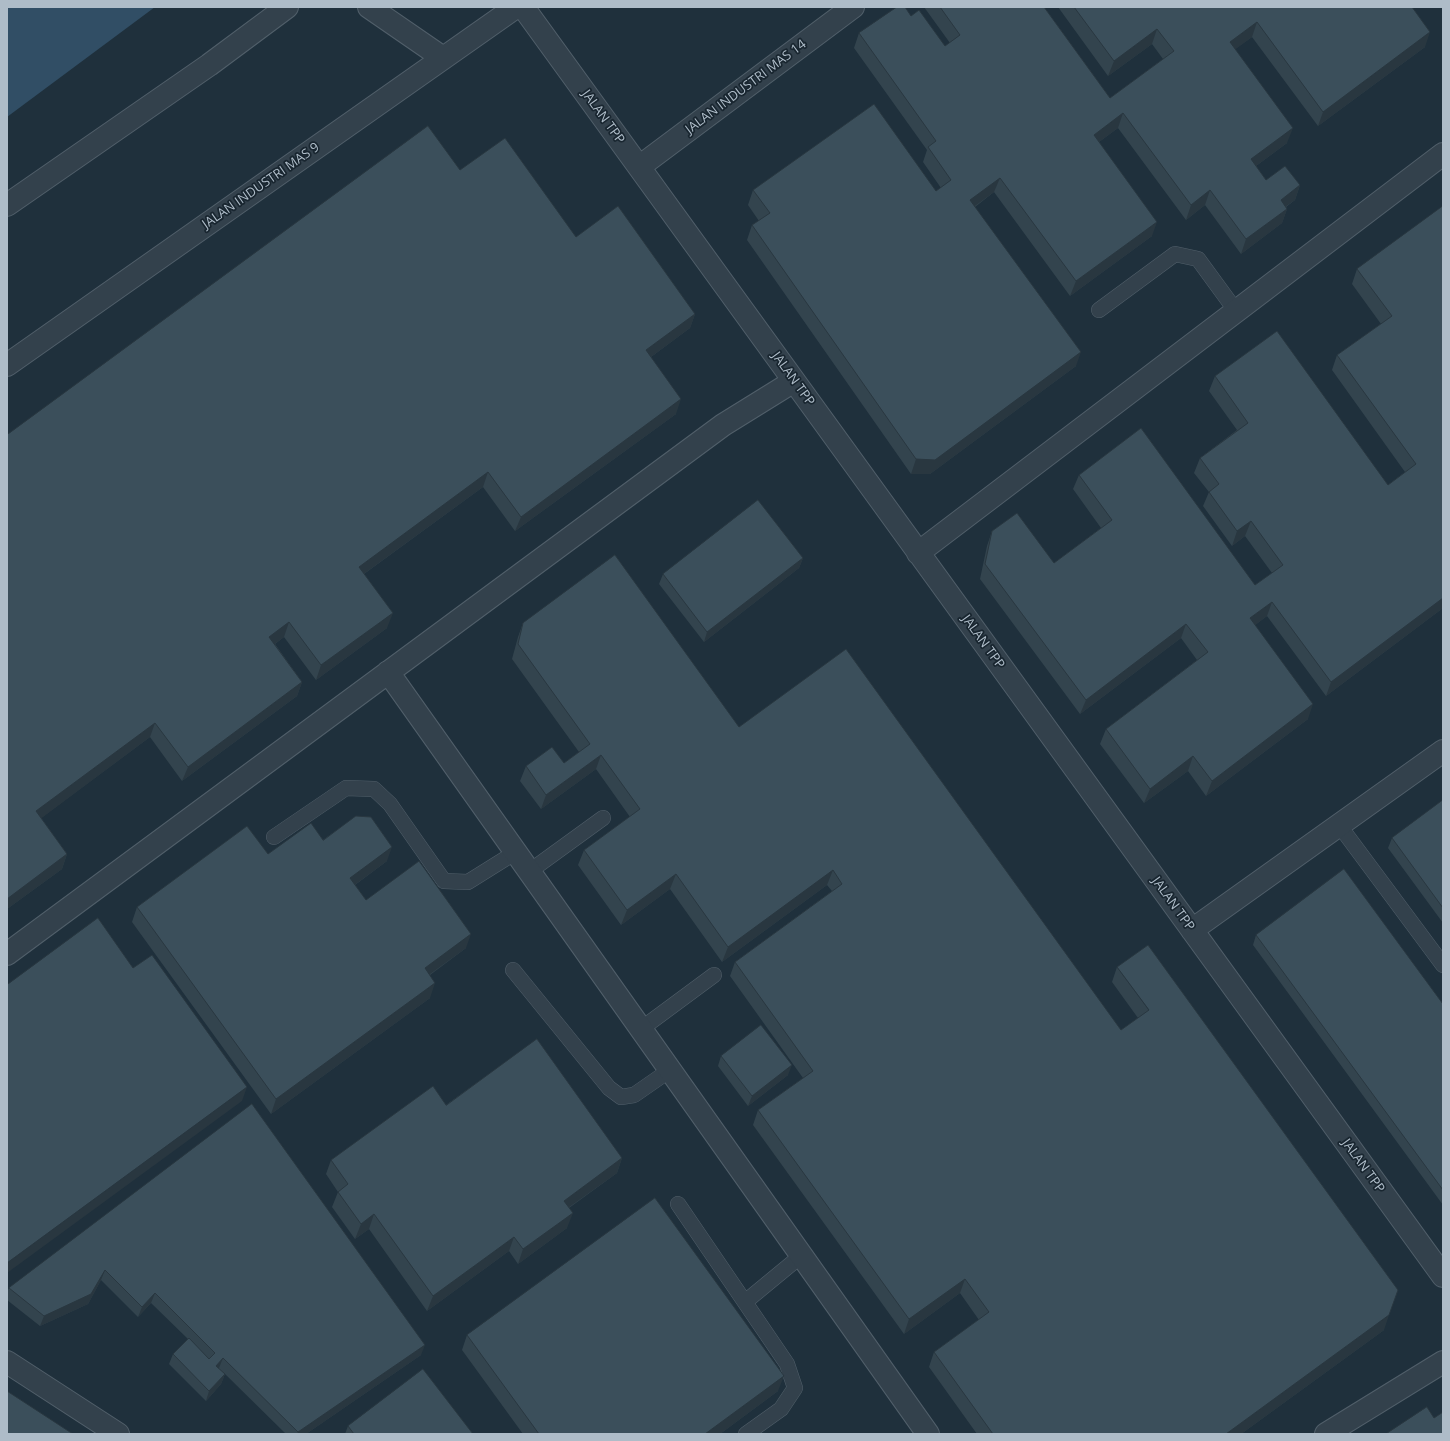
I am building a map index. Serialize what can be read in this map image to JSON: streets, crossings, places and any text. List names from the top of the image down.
{
  "streets": {
    "street": ["JALAN INDUSTRI MAS 14", "JALAN TPP", "JALAN INDUSTRI MAS 9"]
  },
  "crossings": [
    ["JALAN INDUSTRI MAS 14", "JALAN TPP"]
  ]
}
